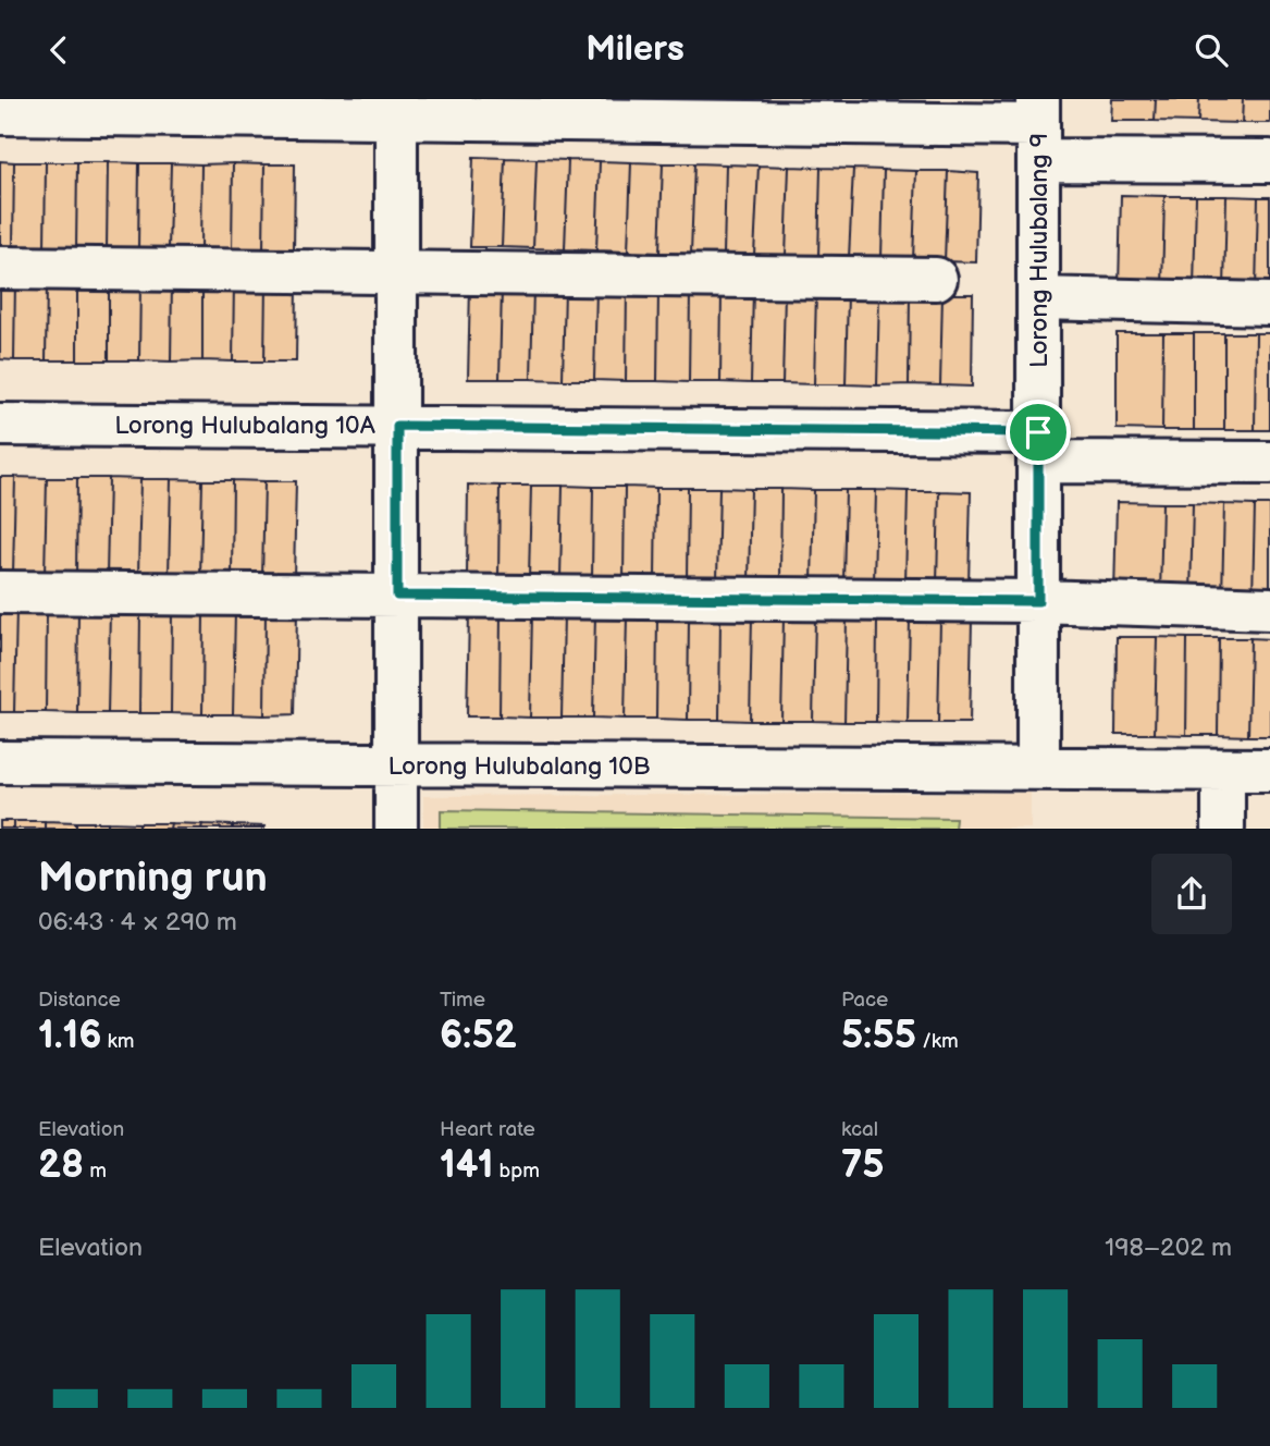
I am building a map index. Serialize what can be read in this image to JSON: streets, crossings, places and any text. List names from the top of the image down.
{
  "streets": {
    "street": ["Lorong Hulubalang 9", "Lorong Hulubalang 10A", "Lorong Hulubalang 10B"]
  },
  "crossings": [
    ["Lorong Hulubalang 9", "Lorong Hulubalang 10A"],
    ["Lorong Hulubalang 9", "Lorong Hulubalang 10B"]
  ],
  "page": {
    "header": "Milers",
    "heading": ["Morning run", "06:43 · 4 × 290 m"],
    "stats": [
      ["Distance", "1.16 km"],
      ["Time", "6:52"],
      ["Pace", "5:55 /km"],
      ["Elevation", "28 m"],
      ["Heart rate", "141 bpm"],
      ["kcal", "75"]
    ],
    "chart": ["Elevation", "198–202 m"]
  }
}
